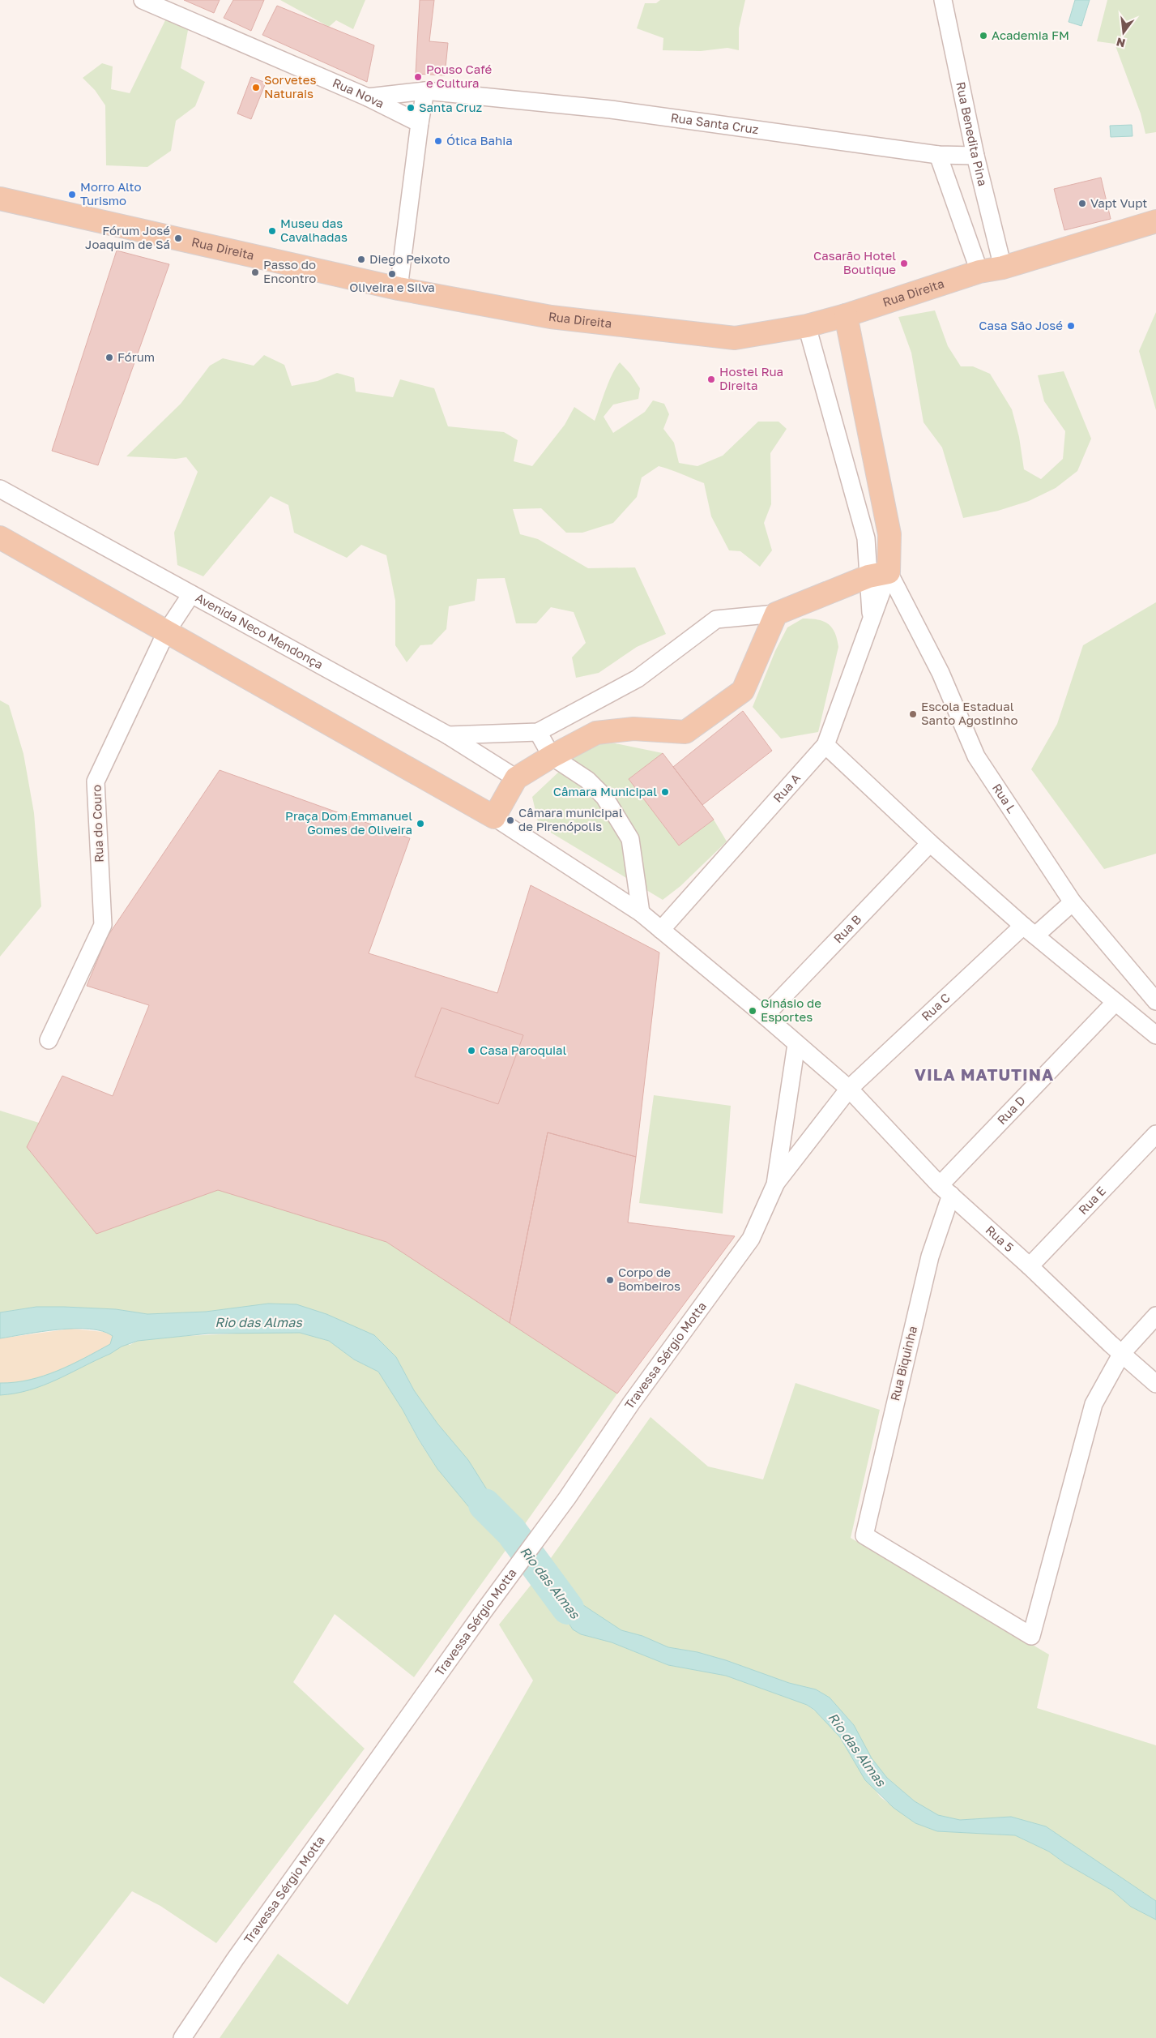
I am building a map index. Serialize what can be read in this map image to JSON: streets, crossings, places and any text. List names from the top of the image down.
{
  "streets": {
    "main road": ["Rua Direita"],
    "street": [
      "Rua Nova",
      "Rua Santa Cruz",
      "Rua Benedita Pina",
      "Avenida Neco Mendonça",
      "Rua A",
      "Rua L",
      "Rua do Couro",
      "Rua B",
      "Rua C",
      "Rua D",
      "Rua E",
      "Rua 5",
      "Travessa Sérgio Motta",
      "Rua Biquinha"
    ]
  },
  "crossings": [
    ["Rua Nova", "Rua Santa Cruz"],
    ["Rua Santa Cruz", "Rua Benedita Pina"],
    ["Rua Benedita Pina", "Rua Direita"],
    ["Avenida Neco Mendonça", "Rua do Couro"],
    ["Rua A", "Rua L"],
    ["Rua A", "Rua 5"],
    ["Rua L", "Rua C"],
    ["Rua B", "Rua 5"],
    ["Rua C", "Rua 5"],
    ["Rua C", "Travessa Sérgio Motta"],
    ["Rua D", "Rua 5"],
    ["Rua D", "Rua Biquinha"],
    ["Rua E", "Rua 5"],
    ["Rua 5", "Rua Biquinha"]
  ],
  "districts": ["VILA MATUTINA"],
  "water": ["Rio das Almas"],
  "places": [
    "Academia FM",
    "Pouso Café e Cultura",
    "Sorvetes Naturais",
    "Santa Cruz",
    "Ótica Bahia",
    "Morro Alto Turismo",
    "Vapt Vupt",
    "Museu das Cavalhadas",
    "Fórum José Joaquim de Sá",
    "Diego Peixoto",
    "Casarão Hotel Boutique",
    "Passo do Encontro",
    "Oliveira e Silva",
    "Casa São José",
    "Fórum",
    "Hostel Rua Direita",
    "Escola Estadual Santo Agostinho",
    "Câmara Municipal",
    "Câmara municipal de Pirenópolis",
    "Praça Dom Emmanuel Gomes de Oliveira",
    "Ginásio de Esportes",
    "Casa Paroquial",
    "Corpo de Bombeiros"
  ],
  "north": "bottom"
}
